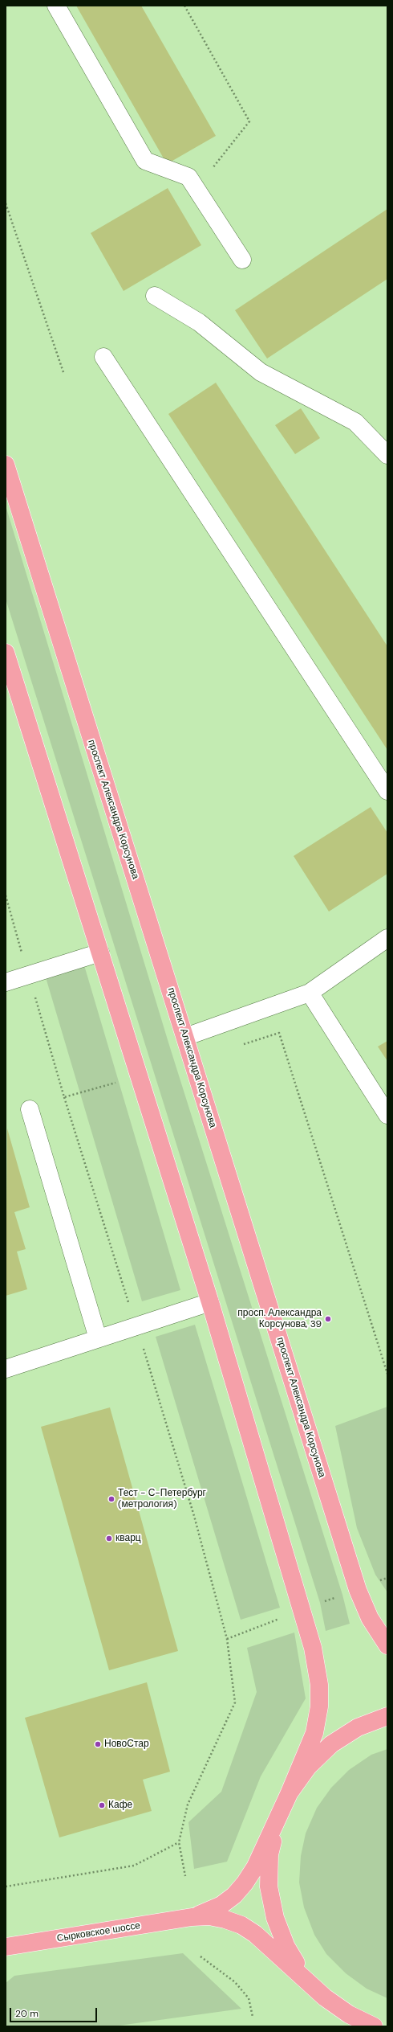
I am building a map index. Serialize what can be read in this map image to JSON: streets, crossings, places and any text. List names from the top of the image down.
{
  "streets": {
    "main road": ["проспект Александра Корсунова", "Сырковское шоссе"]
  },
  "places": [
    "просп. Александра Корсунова, 39",
    "Тест - С-Петербург (метрология)",
    "кварц",
    "НовоСтар",
    "Кафе"
  ],
  "scale_bar": "20 m"
}
